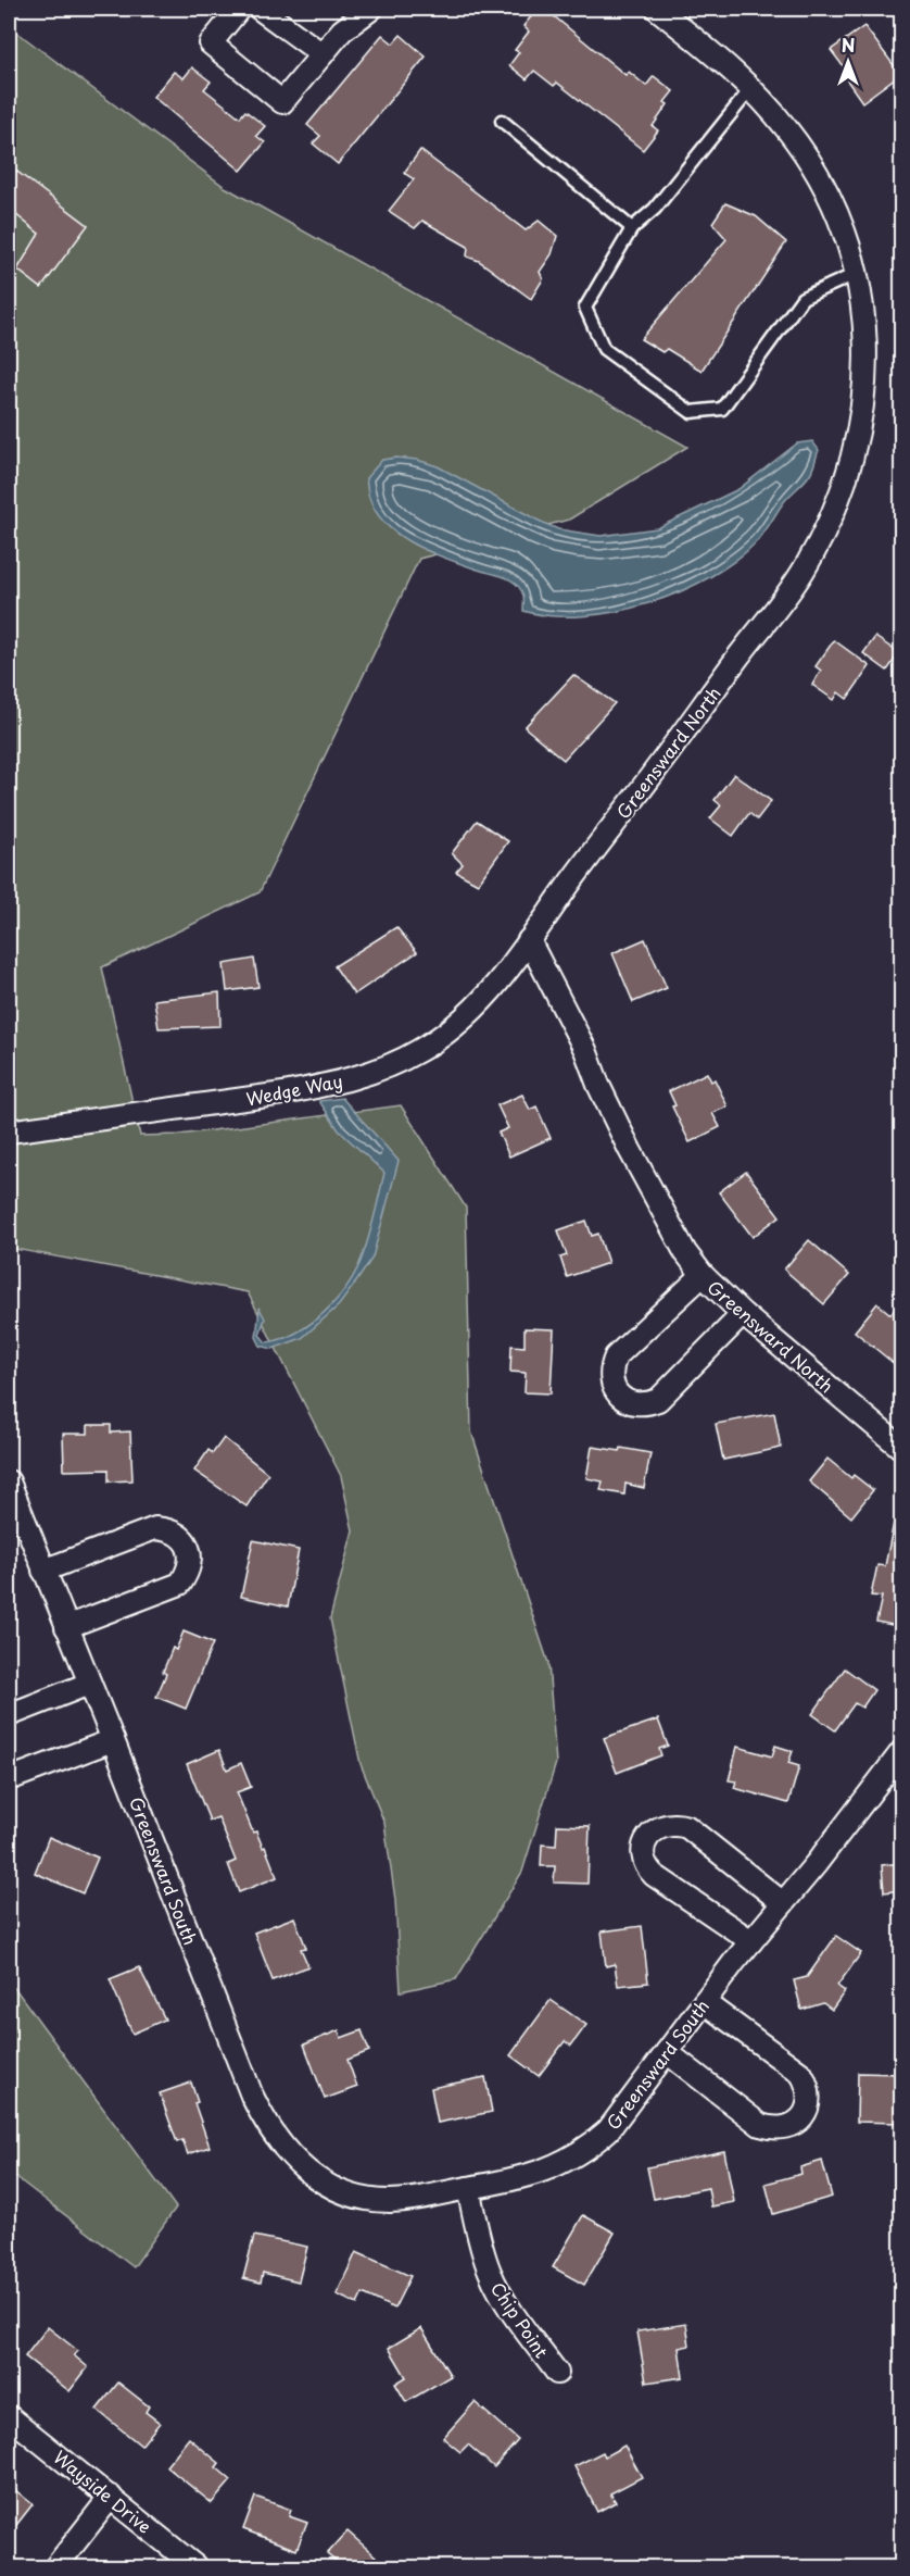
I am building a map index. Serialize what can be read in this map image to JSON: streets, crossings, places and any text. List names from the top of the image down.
{
  "streets": {
    "street": [
      "Greensward North",
      "Wedge Way",
      "Greensward South",
      "Chip Point",
      "Wayside Drive"
    ]
  },
  "crossings": [
    ["Greensward North", "Wedge Way"],
    ["Greensward South", "Chip Point"]
  ],
  "north": "top"
}
